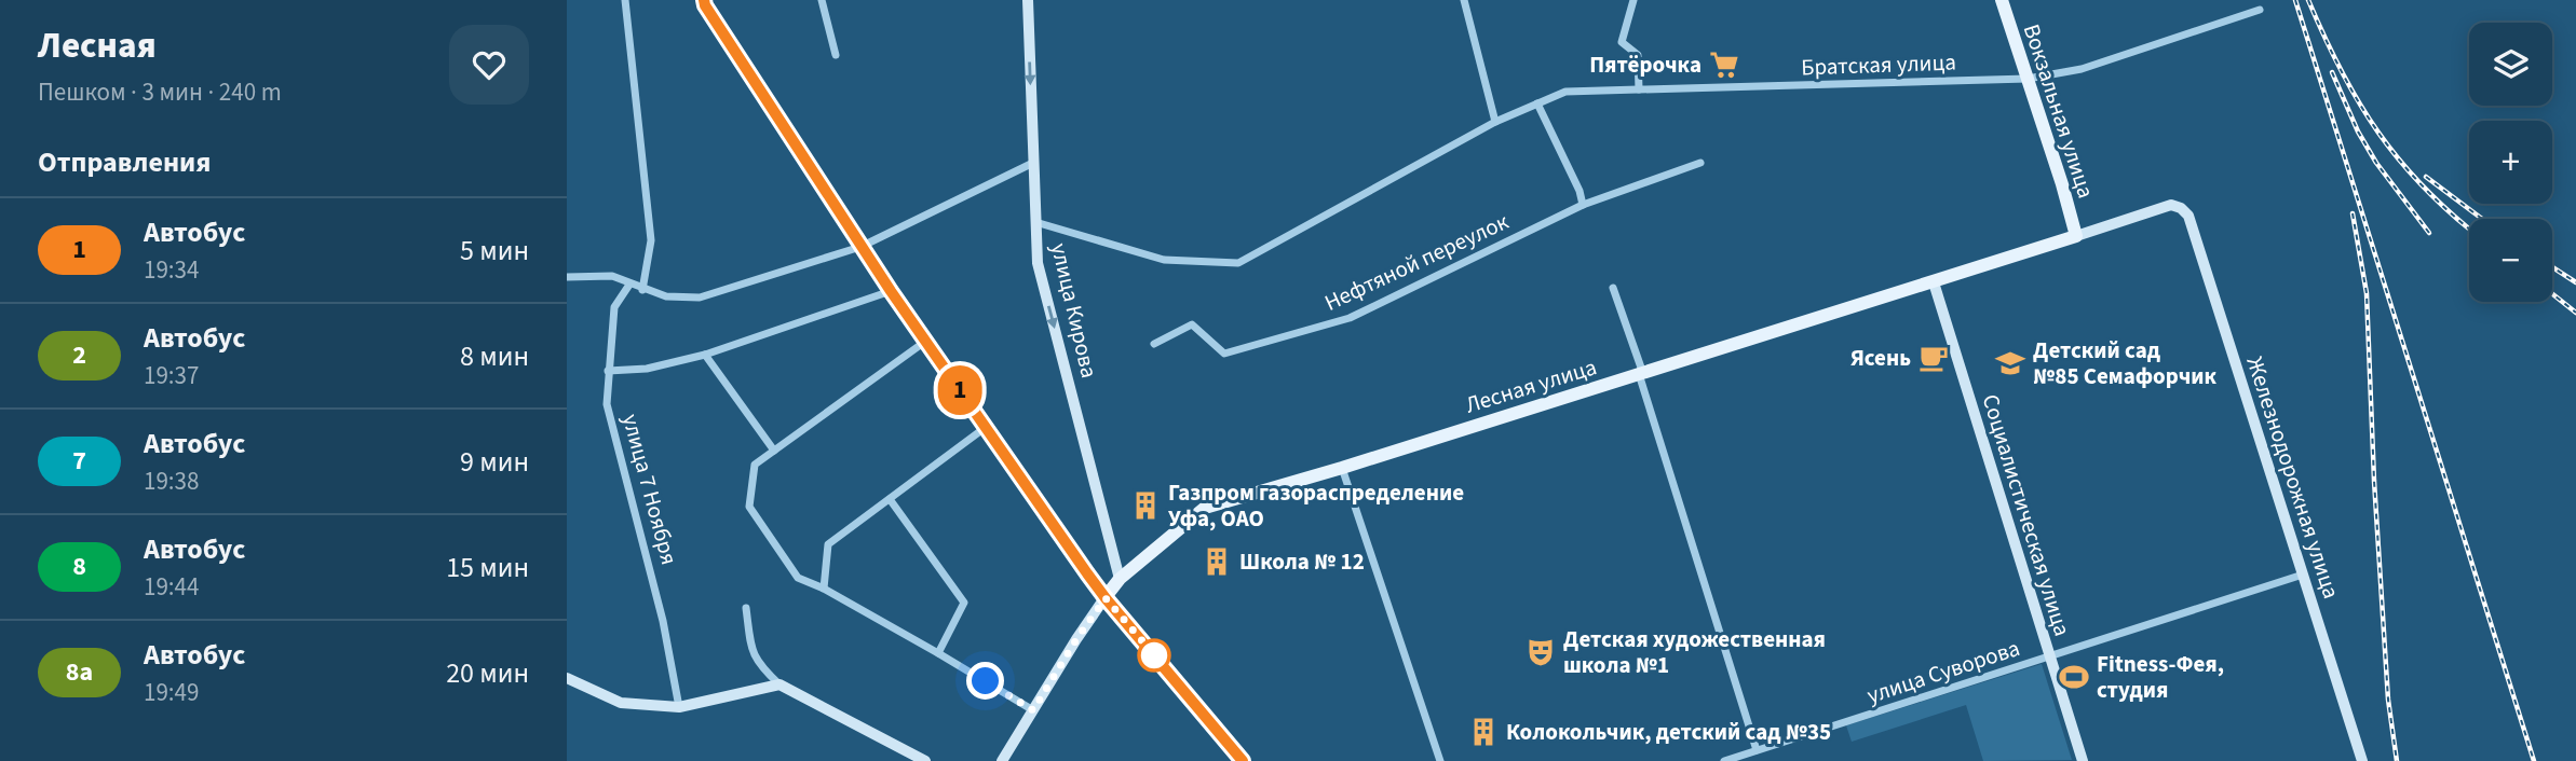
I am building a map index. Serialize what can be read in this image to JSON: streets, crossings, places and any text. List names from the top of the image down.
{
  "streets": {
    "main road": ["Вокзальная улица", "Лесная улица"],
    "street": [
      "Братская улица",
      "Нефтяной переулок",
      "улица Кирова",
      "Железнодорожная улица",
      "улица 7 Ноября",
      "Социалистическая улица",
      "улица Суворова"
    ]
  },
  "crossings": [
    ["Братская улица", "Вокзальная улица"],
    ["Братская улица", "улица Кирова"],
    ["Вокзальная улица", "Лесная улица"],
    ["улица Кирова", "Лесная улица"],
    ["Лесная улица", "Железнодорожная улица"],
    ["Лесная улица", "Социалистическая улица"],
    ["Железнодорожная улица", "улица Суворова"],
    ["Социалистическая улица", "улица Суворова"]
  ],
  "one_way": ["улица Кирова"],
  "places": {
    "supermarket": ["Пятёрочка"],
    "cafe": ["Ясень"],
    "school or university": ["Детский сад №85 Семафорчик"],
    "building": ["Газпром газораспределение Уфа, ОАО", "Школа № 12", "Колокольчик, детский сад №35"],
    "theatre": ["Детская художественная школа №1"],
    "sports": ["Fitness-Фея, студия"]
  },
  "lines": ["bus line 1"],
  "page": {
    "heading": [
      ["Лесная", "Пешком · 3 мин · 240 m"],
      "Отправления"
    ],
    "on_map": "1",
    "map_buttons": ["+", "−"],
    "list": [
      {
        "mark": "1",
        "name": "Автобус",
        "note": "19:34",
        "value": "5 мин"
      },
      {
        "mark": "2",
        "name": "Автобус",
        "note": "19:37",
        "value": "8 мин"
      },
      {
        "mark": "7",
        "name": "Автобус",
        "note": "19:38",
        "value": "9 мин"
      },
      {
        "mark": "8",
        "name": "Автобус",
        "note": "19:44",
        "value": "15 мин"
      },
      {
        "mark": "8а",
        "name": "Автобус",
        "note": "19:49",
        "value": "20 мин"
      }
    ]
  }
}
